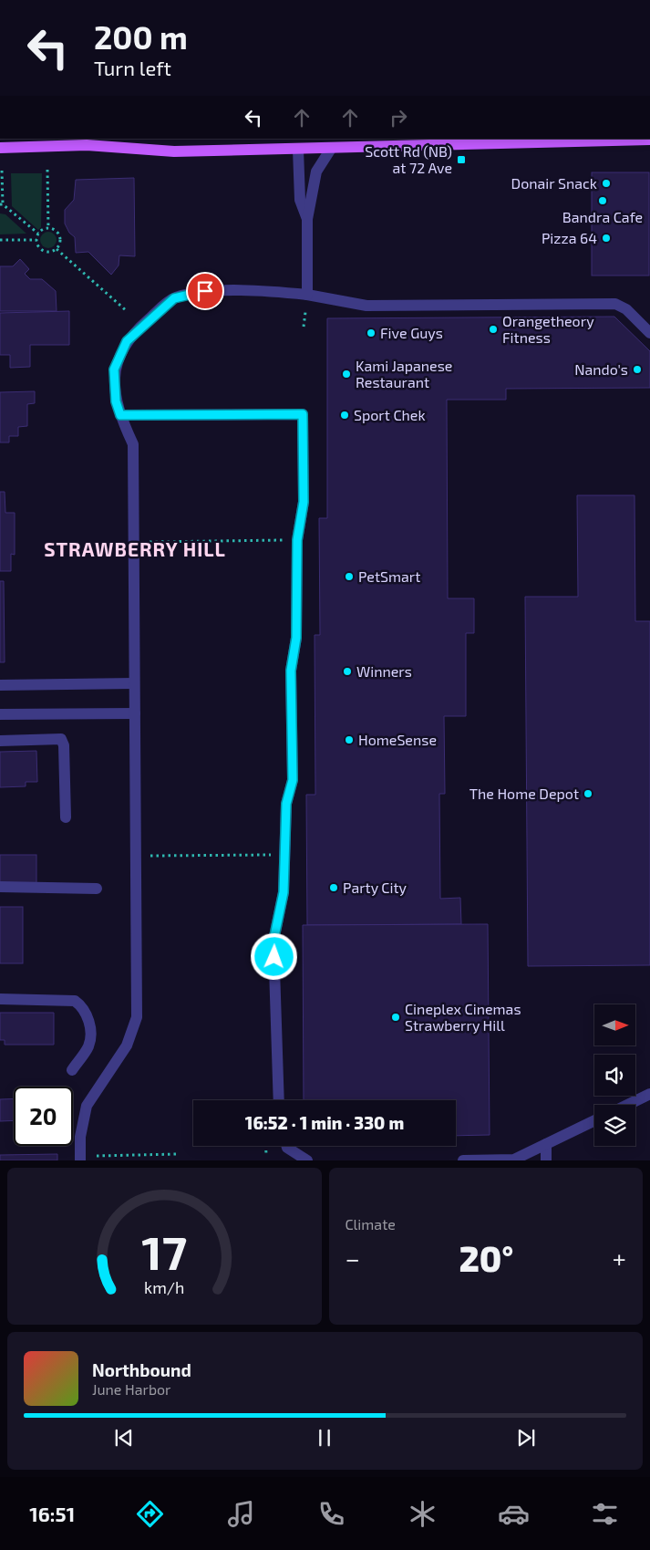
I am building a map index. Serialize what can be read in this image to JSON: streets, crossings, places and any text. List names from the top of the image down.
{
  "districts": ["STRAWBERRY HILL"],
  "places": {
    "transit": ["Scott Rd (NB) at 72 Ave"],
    "other": [
      "Donair Snack",
      "Bandra Cafe",
      "Pizza 64",
      "Orangetheory Fitness",
      "Five Guys",
      "Nando's",
      "Kami Japanese Restaurant",
      "Sport Chek",
      "PetSmart",
      "Winners",
      "HomeSense",
      "The Home Depot",
      "Party City",
      "Cineplex Cinemas Strawberry Hill"
    ]
  },
  "north": "right",
  "page": {
    "turn": ["200 m", "Turn left"],
    "limit": "20",
    "trip": "16:52 · 1 min · 330 m",
    "tile": "Climate",
    "heat": ["−", "20°", "+"],
    "song": ["Northbound", "June Harbor"],
    "tabs": "16:51",
    "gauge": ["17", "km/h"]
  }
}
